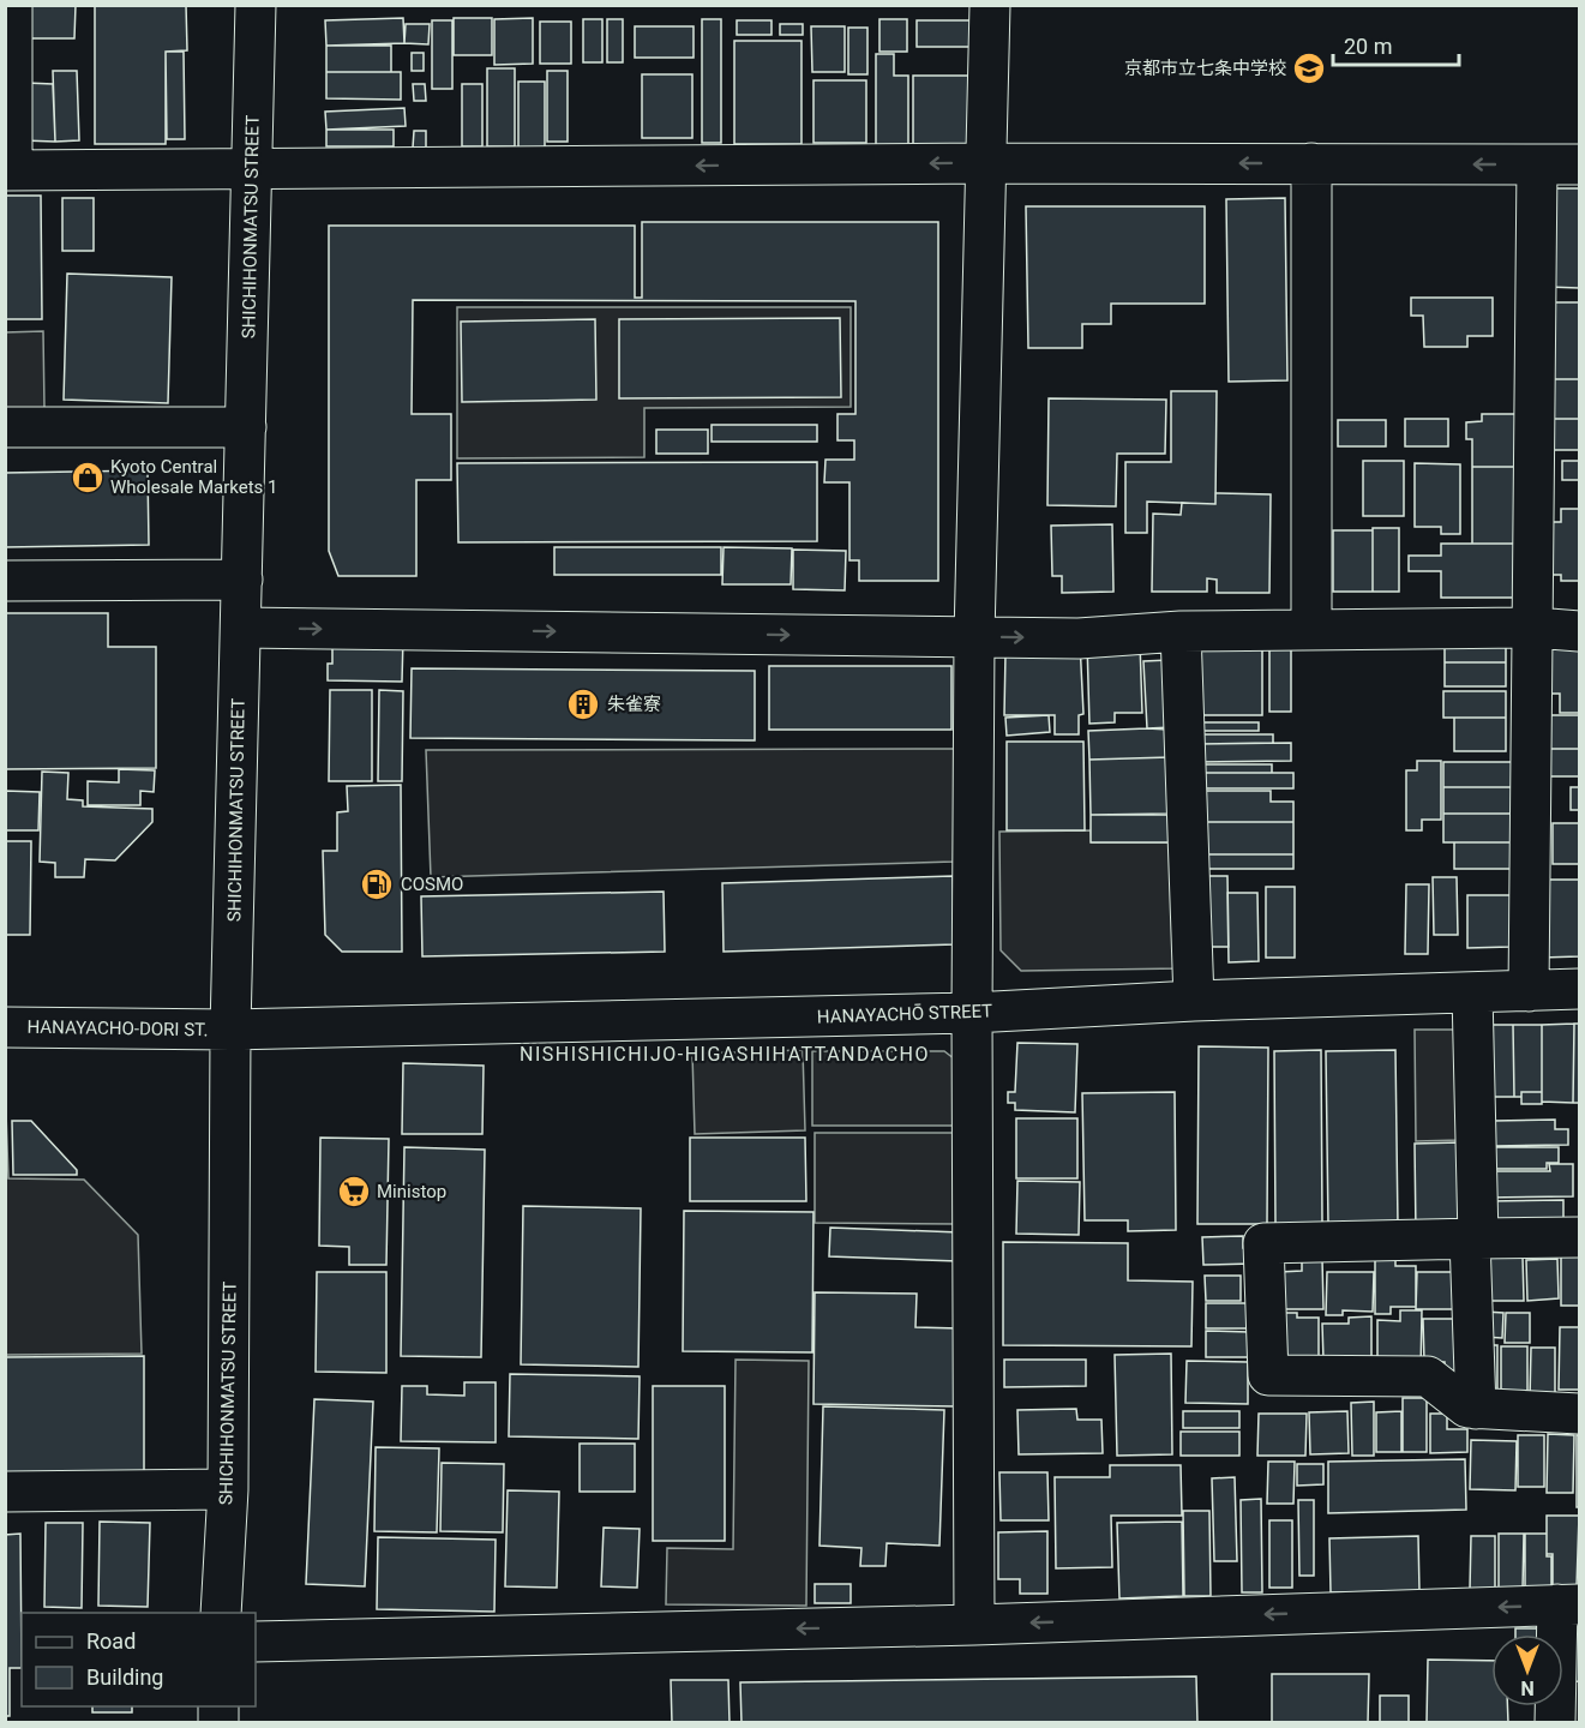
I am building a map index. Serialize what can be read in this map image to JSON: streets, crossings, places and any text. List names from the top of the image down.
{
  "streets": {
    "street": ["SHICHIHONMATSU STREET", "HANAYACHŌ STREET", "HANAYACHO-DORI ST."]
  },
  "crossings": [
    ["SHICHIHONMATSU STREET", "HANAYACHŌ STREET"],
    ["SHICHIHONMATSU STREET", "HANAYACHO-DORI ST."],
    ["HANAYACHŌ STREET", "HANAYACHO-DORI ST."]
  ],
  "districts": ["NISHISHICHIJO-HIGASHIHATTANDACHO"],
  "places": {
    "school or university": ["京都市立七条中学校"],
    "shop": ["Kyoto Central Wholesale Markets 1"],
    "building": ["朱雀寮"],
    "fuel station": ["COSMO"],
    "supermarket": ["Ministop"]
  },
  "legend": ["Road", "Building"],
  "scale_bar": "20 m",
  "north": "bottom"
}
